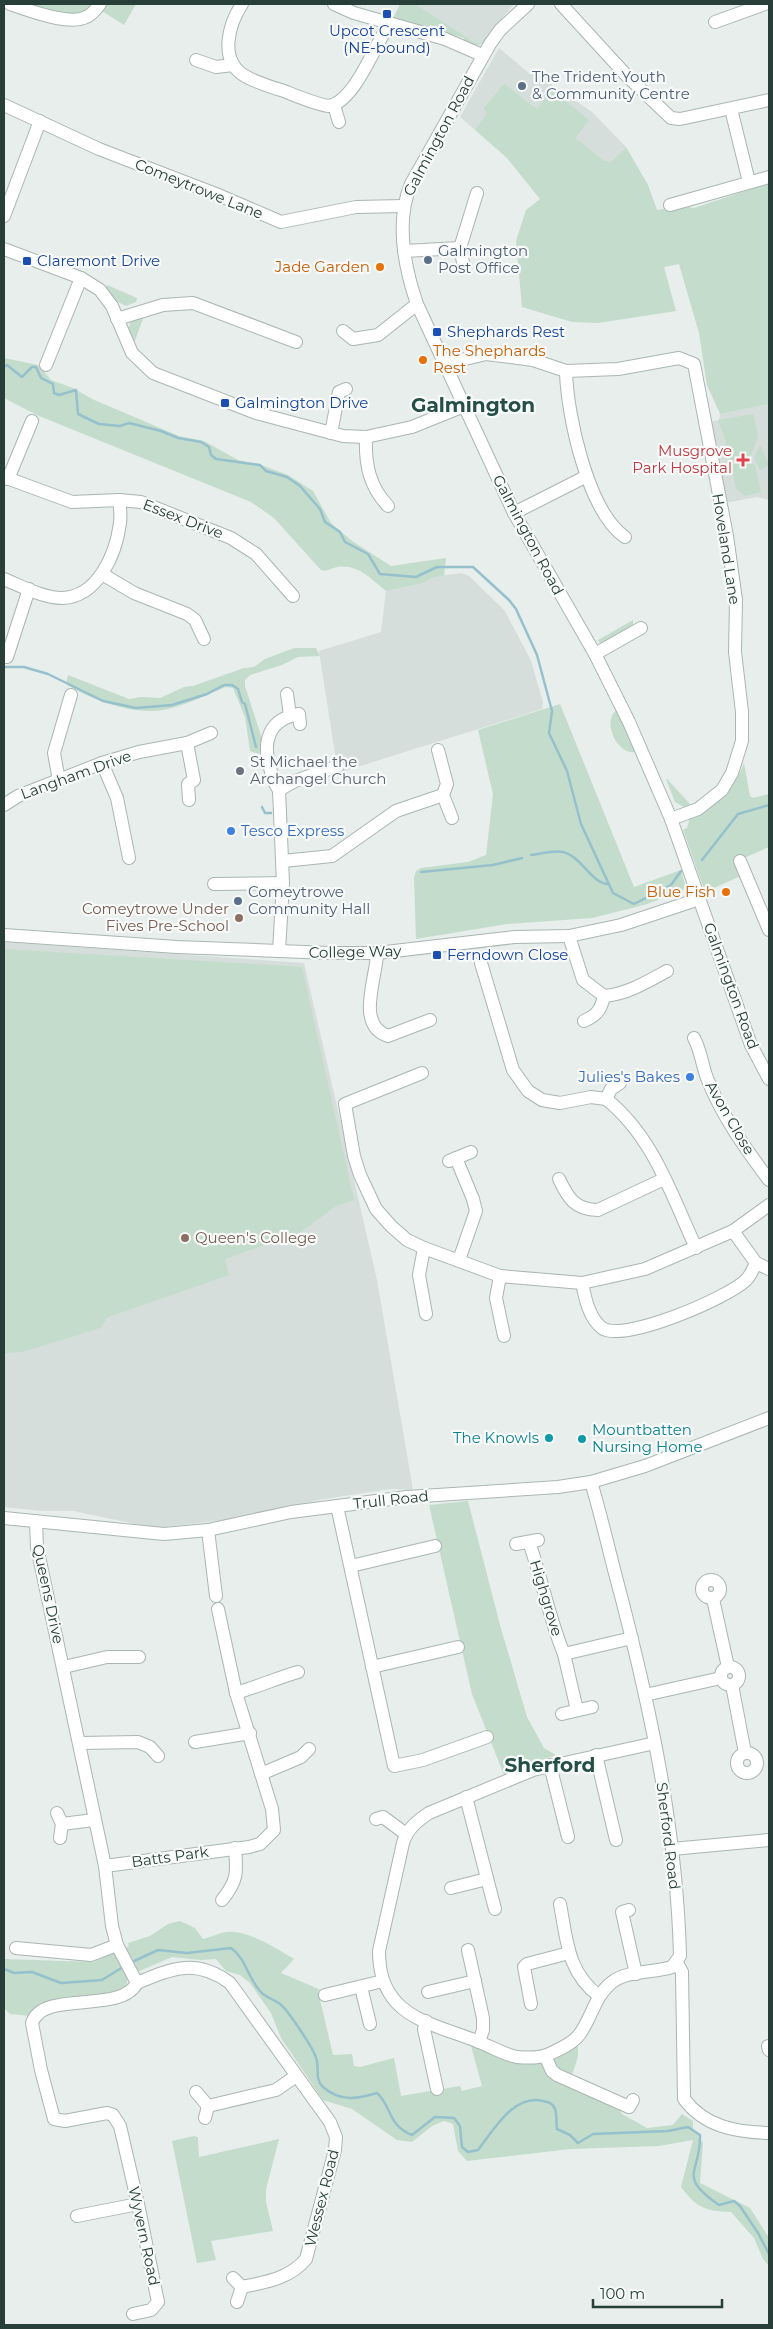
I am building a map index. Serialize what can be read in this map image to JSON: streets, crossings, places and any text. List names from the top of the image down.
{
  "streets": {
    "street": [
      "Galmington Road",
      "Comeytrowe Lane",
      "Essex Drive",
      "Hoveland Lane",
      "Langham Drive",
      "College Way",
      "Avon Close",
      "Trull Road",
      "Queens Drive",
      "Highgrove",
      "Sherford Road",
      "Batts Park",
      "Wessex Road",
      "Wyvern Road"
    ]
  },
  "crossings": [
    ["Galmington Road", "Comeytrowe Lane"],
    ["Galmington Road", "Hoveland Lane"],
    ["Galmington Road", "College Way"],
    ["Trull Road", "Queens Drive"],
    ["Trull Road", "Sherford Road"],
    ["Queens Drive", "Batts Park"],
    ["Queens Drive", "Wessex Road"],
    ["Queens Drive", "Wyvern Road"],
    ["Highgrove", "Sherford Road"],
    ["Wessex Road", "Wyvern Road"]
  ],
  "districts": ["Galmington", "Sherford"],
  "places": {
    "transit": [
      "Upcot Crescent (NE-bound)",
      "Claremont Drive",
      "Shephards Rest",
      "Galmington Drive",
      "Ferndown Close"
    ],
    "other": [
      "The Trident Youth & Community Centre",
      "Galmington Post Office",
      "Jade Garden",
      "The Shephards Rest",
      "St Michael the Archangel Church",
      "Tesco Express",
      "Blue Fish",
      "Comeytrowe Community Hall",
      "Comeytrowe Under Fives Pre-School",
      "Julies's Bakes",
      "Queen's College",
      "The Knowls",
      "Mountbatten Nursing Home"
    ],
    "health": ["Musgrove Park Hospital"]
  },
  "scale_bar": "100 m"
}
